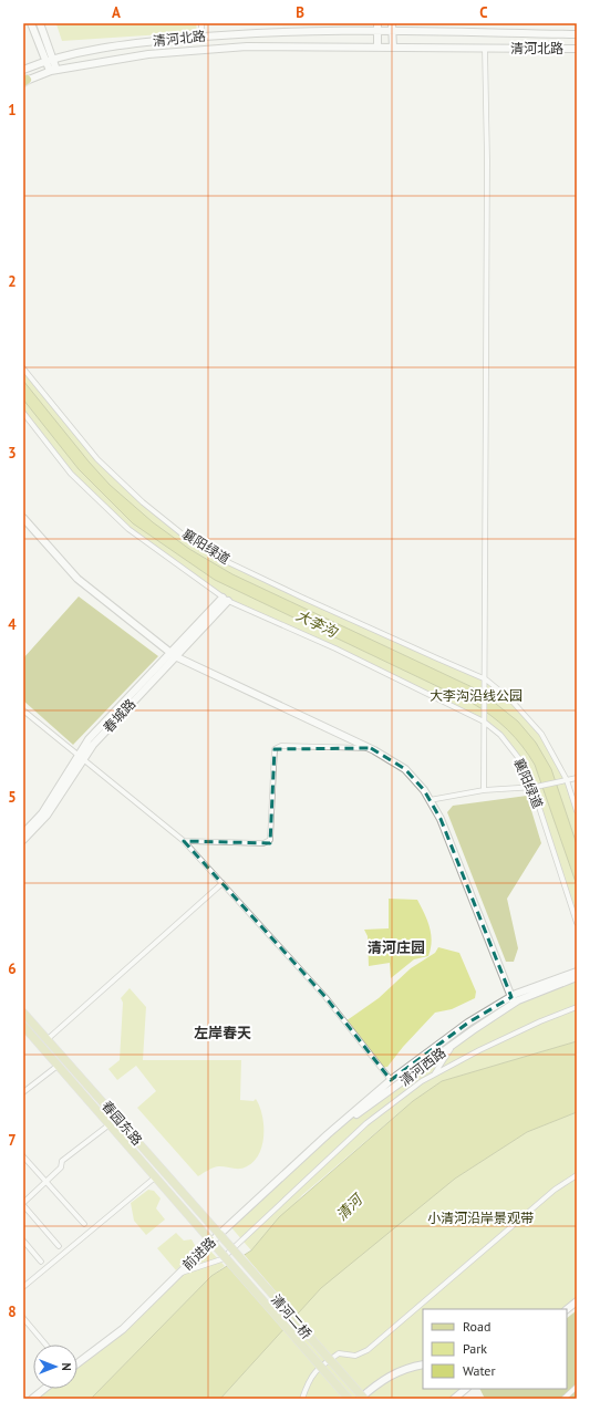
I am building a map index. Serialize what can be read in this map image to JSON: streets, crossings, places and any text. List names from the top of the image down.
{
  "streets": {
    "main road": [
      "清河北路",
      "春城路",
      "清河西路",
      "春园东路",
      "前进路",
      "清河二桥"
    ],
    "street": ["襄阳绿道"]
  },
  "crossings": [
    ["襄阳绿道", "春城路"],
    ["清河西路", "前进路"],
    ["春园东路", "前进路"],
    ["春园东路", "清河二桥"],
    ["前进路", "清河二桥"]
  ],
  "districts": ["清河庄园", "左岸春天"],
  "water": ["大李沟", "清河"],
  "parks": ["大李沟沿线公园", "小清河沿岸景观带"],
  "legend": ["Road", "Park", "Water"],
  "north": "right",
  "grid": {
    "columns": ["A", "B", "C"],
    "rows": [
      "1",
      "2",
      "3",
      "4",
      "5",
      "6",
      "7",
      "8"
    ]
  }
}
